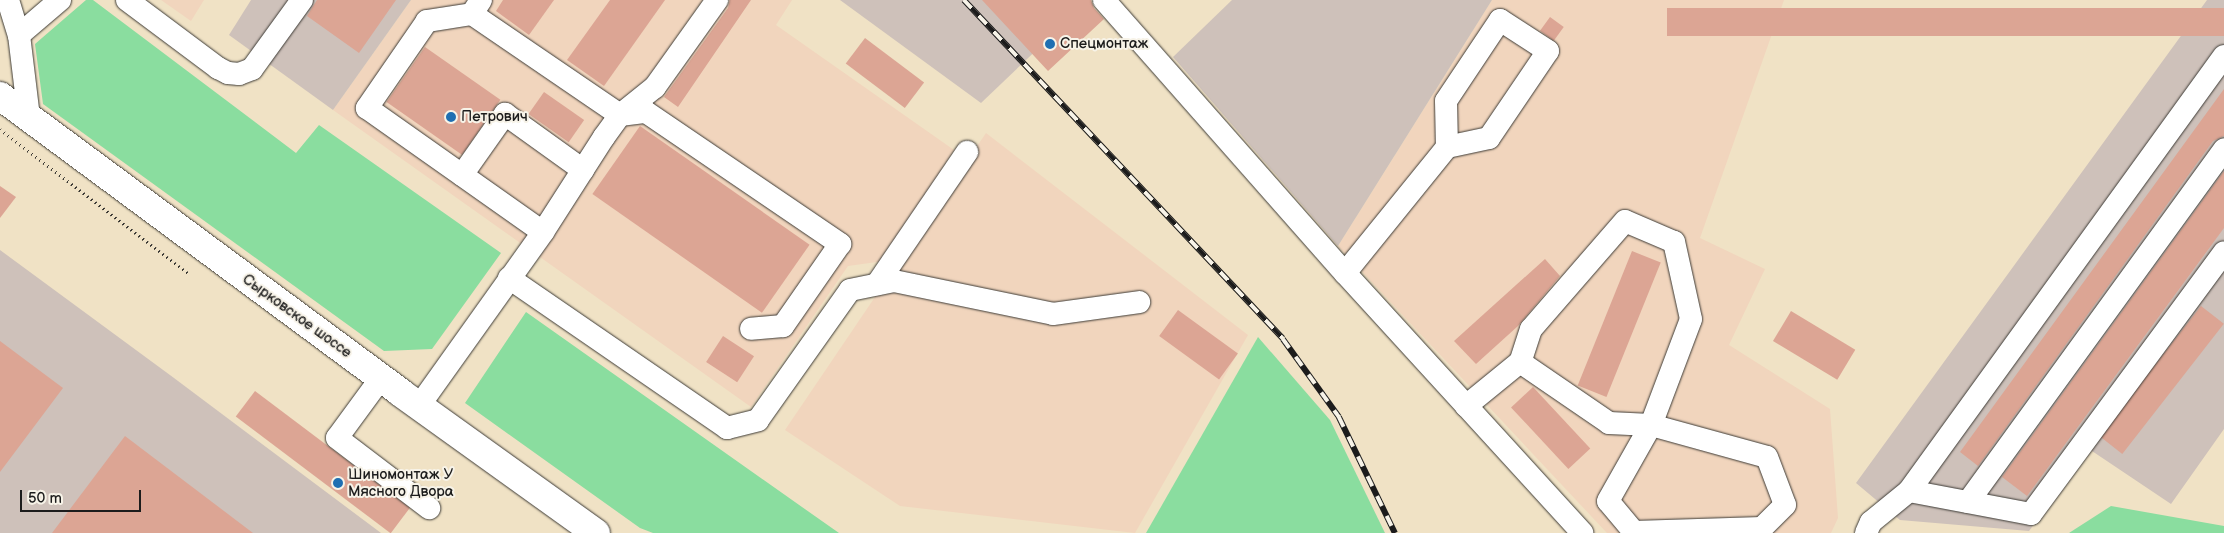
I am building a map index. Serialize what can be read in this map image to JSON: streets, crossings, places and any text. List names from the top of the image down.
{
  "streets": {
    "main road": ["Сырковское шоссе"]
  },
  "places": ["Спецмонтаж", "Петрович", "Шиномонтаж У Мясного Двора"],
  "scale_bar": "50 m"
}
